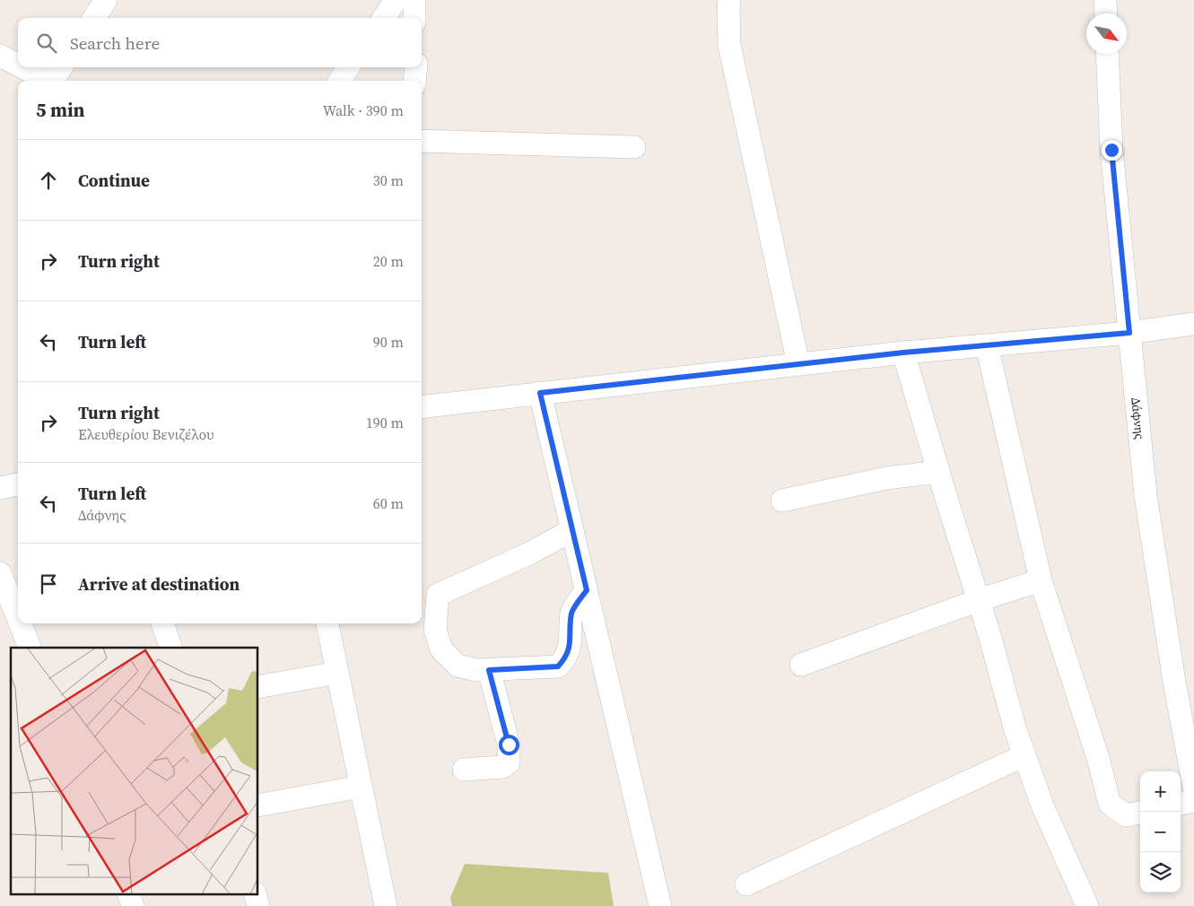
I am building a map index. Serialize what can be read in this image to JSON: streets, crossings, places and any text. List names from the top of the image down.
{
  "streets": {
    "street": ["Δάφνης"]
  },
  "north": "bottom right",
  "page": {
    "search": "Search here",
    "heading": ["5 min", "Walk · 390 m"],
    "list": [
      ["Continue", "30 m"],
      ["Turn right", "20 m"],
      ["Turn left", "90 m"],
      ["Turn right", "Ελευθερίου Βενιζέλου", "190 m"],
      ["Turn left", "Δάφνης", "60 m"],
      "Arrive at destination"
    ],
    "map_buttons": ["+", "−"]
  }
}
